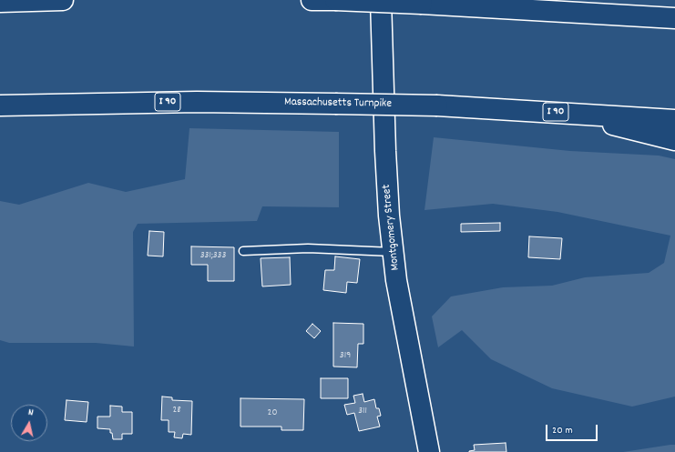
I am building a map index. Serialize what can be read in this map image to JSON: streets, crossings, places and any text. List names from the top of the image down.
{
  "streets": {
    "main road": ["I 90", "Massachusetts Turnpike", "Montgomery Street"]
  },
  "house_numbers": [
    "331;333",
    "319",
    "28",
    "311",
    "20"
  ],
  "scale_bar": "20 m",
  "north": "top"
}
